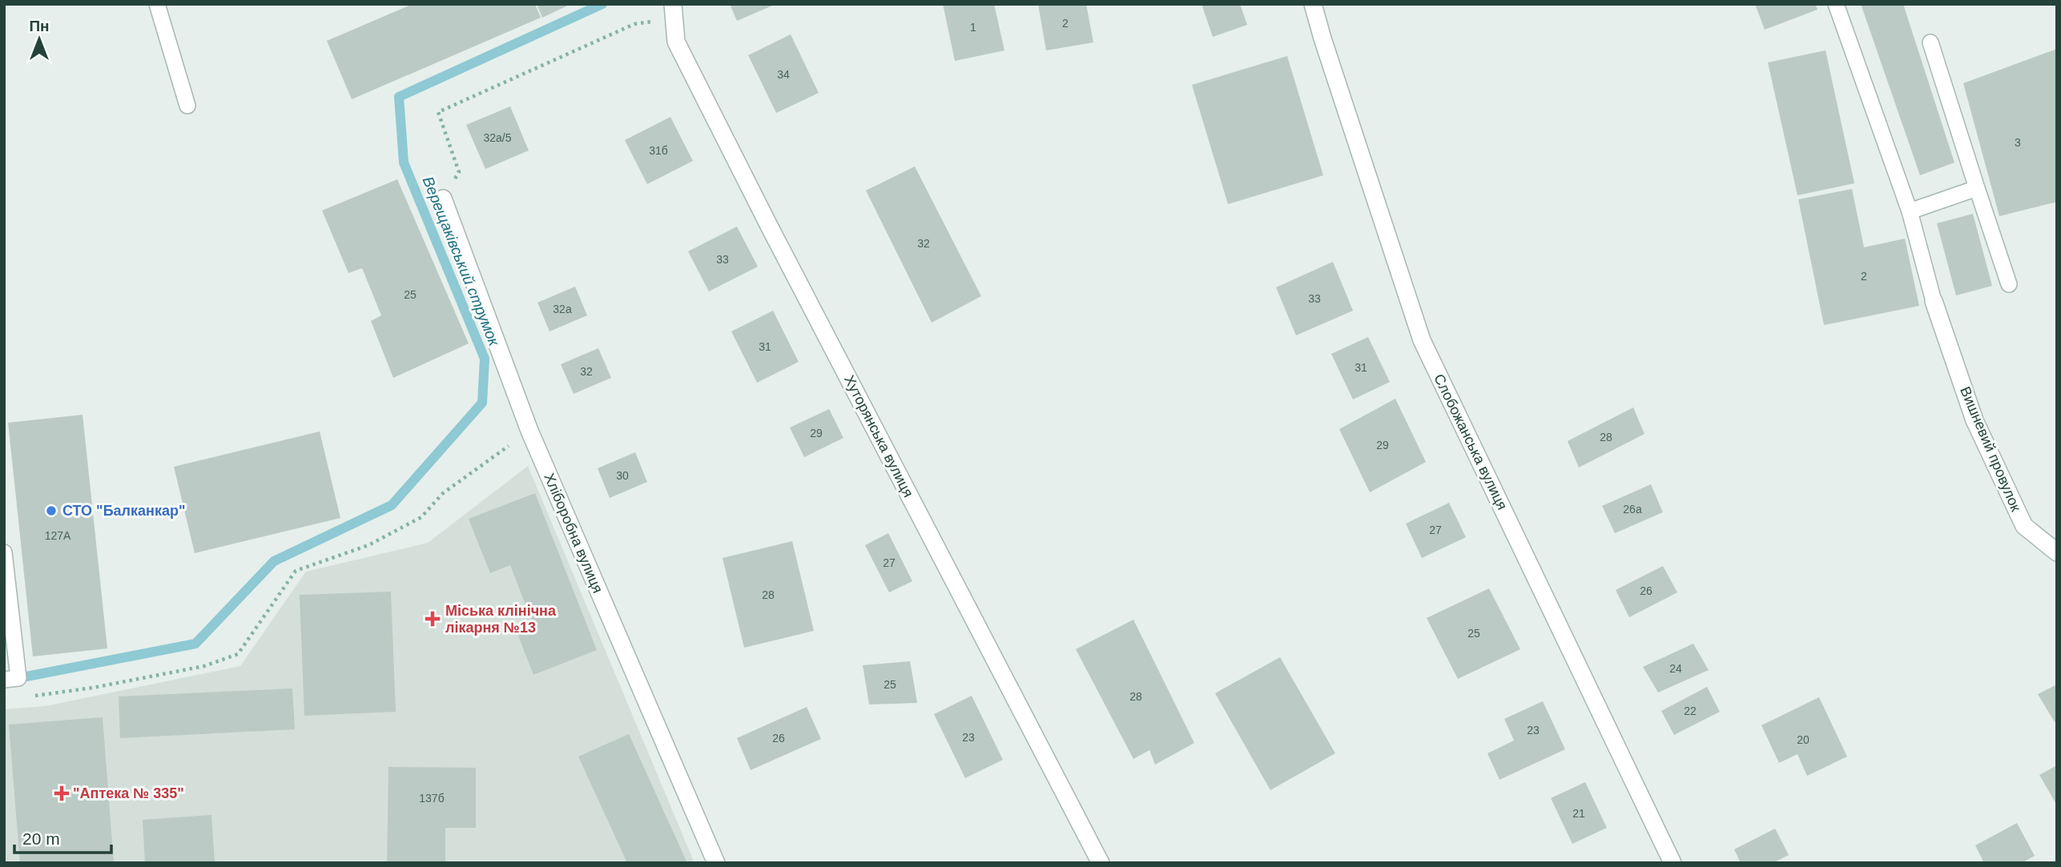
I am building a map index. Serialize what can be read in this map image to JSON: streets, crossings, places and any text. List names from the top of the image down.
{
  "streets": {
    "street": [
      "Хуторянська вулиця",
      "Слобожанська вулиця",
      "Вишневий провулок",
      "Хліборобна вулиця"
    ]
  },
  "water": ["Верещаківський струмок"],
  "places": {
    "other": ["СТО \"Балканкар\""],
    "health": ["Міська клінічна лікарня №13", "\"Аптека № 335\""]
  },
  "house_numbers": [
    "2",
    "1",
    "34",
    "32а/5",
    "3",
    "31б",
    "32",
    "33",
    "2",
    "25",
    "33",
    "32а",
    "31",
    "31",
    "32",
    "29",
    "28",
    "29",
    "30",
    "26а",
    "27",
    "127А",
    "27",
    "26",
    "28",
    "25",
    "24",
    "25",
    "28",
    "22",
    "23",
    "23",
    "26",
    "20",
    "137б",
    "21"
  ],
  "scale_bar": "20 m",
  "north": "top"
}
